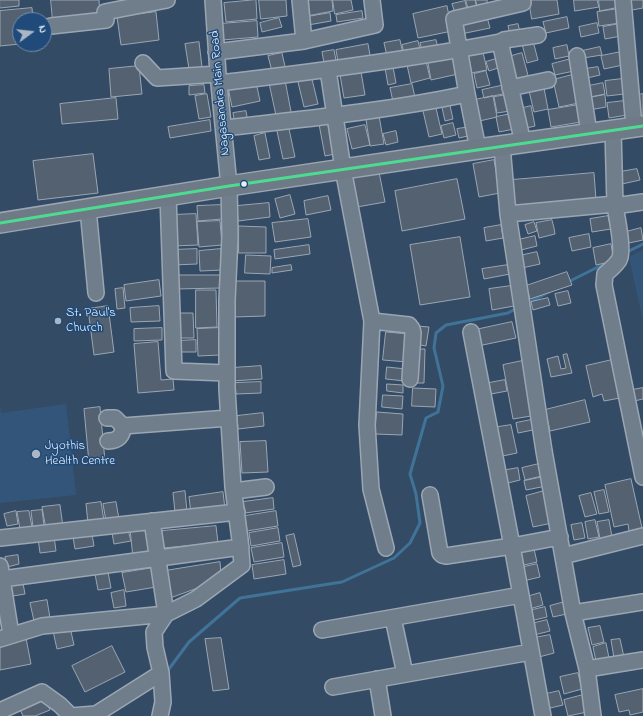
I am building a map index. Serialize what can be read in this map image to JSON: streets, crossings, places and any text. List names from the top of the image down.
{
  "streets": {
    "street": ["Nagasandra Main Road"]
  },
  "places": ["St. Paul's Church", "Jyothis Health Centre"],
  "north": "right"
}
